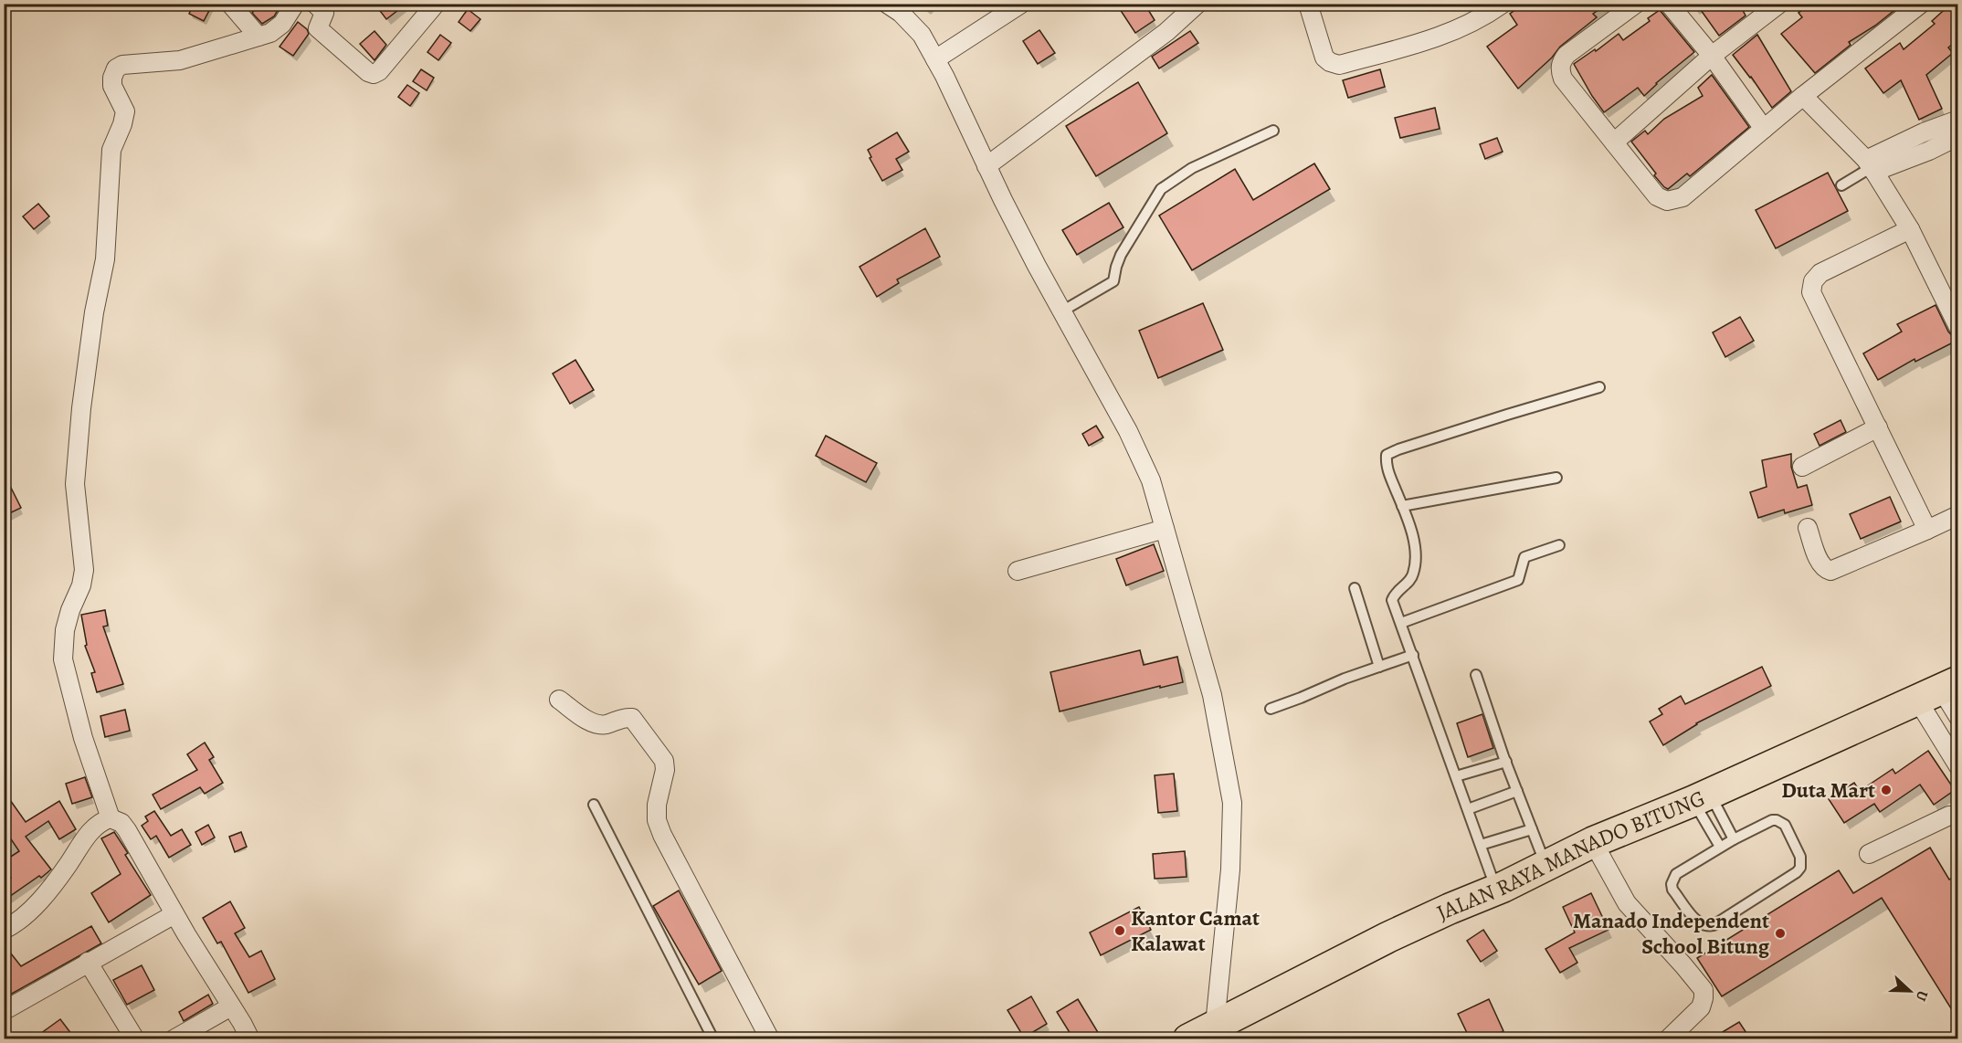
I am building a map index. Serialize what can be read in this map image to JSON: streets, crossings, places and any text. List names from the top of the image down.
{
  "streets": {
    "highway": ["JALAN RAYA MANADO BITUNG"]
  },
  "places": ["Duta Mart", "Kantor Camat Kalawat", "Manado Independent School Bitung"],
  "north": "right"
}
